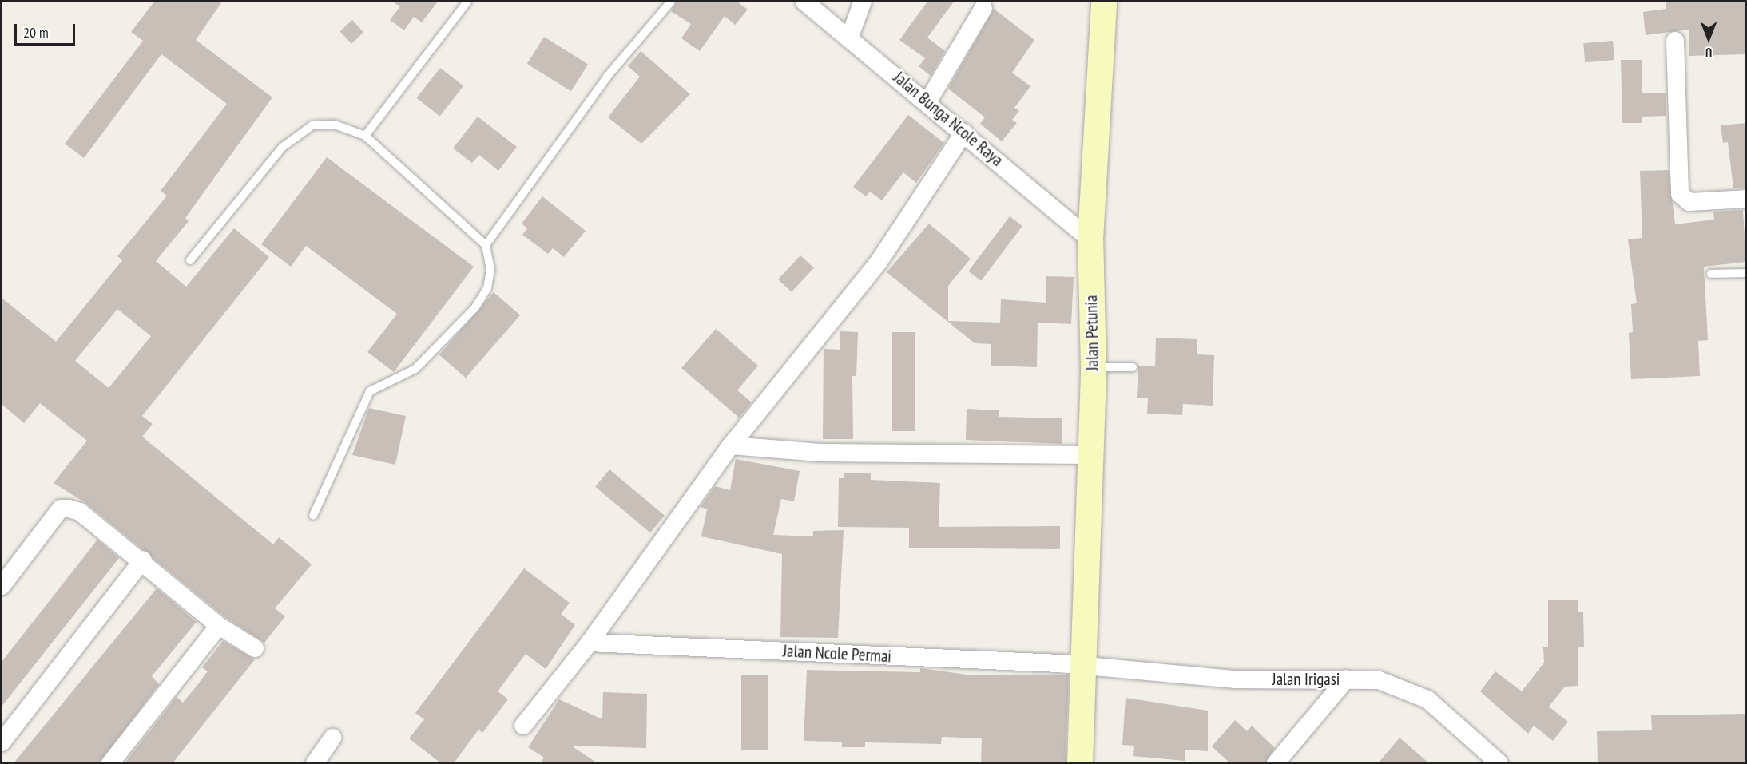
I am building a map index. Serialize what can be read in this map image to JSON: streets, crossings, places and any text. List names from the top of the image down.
{
  "streets": {
    "street": [
      "Jalan Bunga Ncole Raya",
      "Jalan Petunia",
      "Jalan Ncole Permai",
      "Jalan Irigasi"
    ]
  },
  "crossings": [
    ["Jalan Bunga Ncole Raya", "Jalan Petunia"],
    ["Jalan Petunia", "Jalan Ncole Permai"],
    ["Jalan Petunia", "Jalan Irigasi"],
    ["Jalan Ncole Permai", "Jalan Irigasi"]
  ],
  "scale_bar": "20 m",
  "north": "bottom"
}
